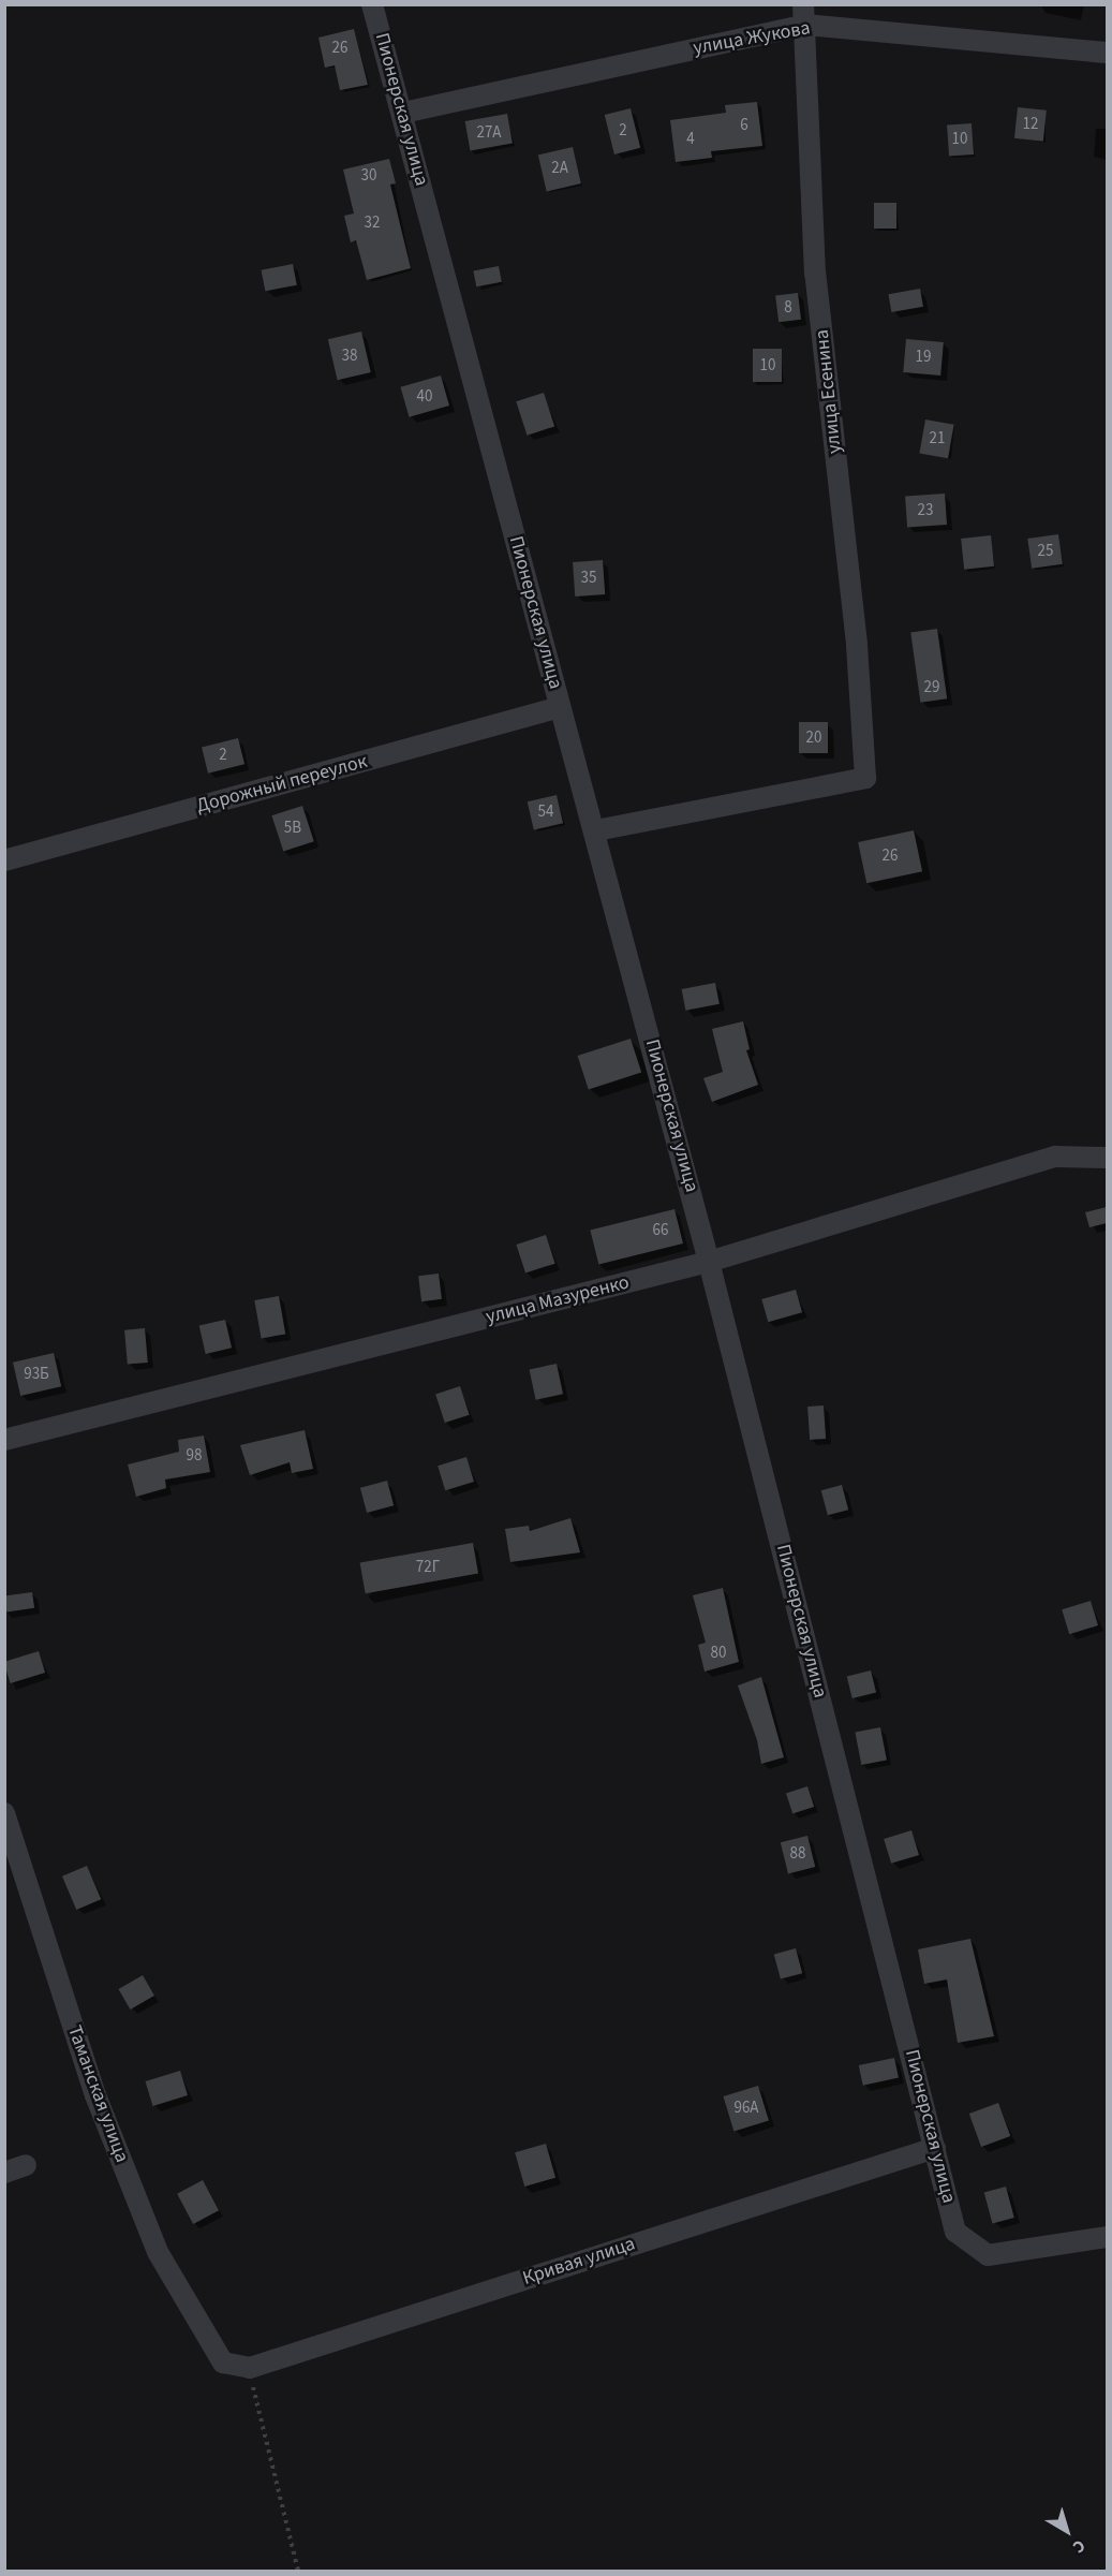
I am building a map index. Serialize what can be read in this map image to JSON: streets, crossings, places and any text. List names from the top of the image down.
{
  "streets": {
    "street": [
      "улица Жукова",
      "Пионерская улица",
      "улица Есенина",
      "Дорожный переулок",
      "улица Мазуренко",
      "Таманская улица",
      "Кривая улица"
    ]
  },
  "crossings": [
    ["улица Жукова", "Пионерская улица"],
    ["улица Жукова", "улица Есенина"],
    ["Пионерская улица", "улица Есенина"],
    ["Пионерская улица", "Дорожный переулок"],
    ["Пионерская улица", "улица Мазуренко"],
    ["Пионерская улица", "Кривая улица"],
    ["Таманская улица", "Кривая улица"]
  ],
  "house_numbers": [
    "26",
    "12",
    "6",
    "2",
    "27А",
    "4",
    "10",
    "2А",
    "30",
    "32",
    "8",
    "38",
    "19",
    "10",
    "40",
    "21",
    "23",
    "25",
    "35",
    "29",
    "20",
    "2",
    "54",
    "5В",
    "26",
    "66",
    "93Б",
    "98",
    "72Г",
    "80",
    "88",
    "96А"
  ],
  "north": "bottom right"
}
